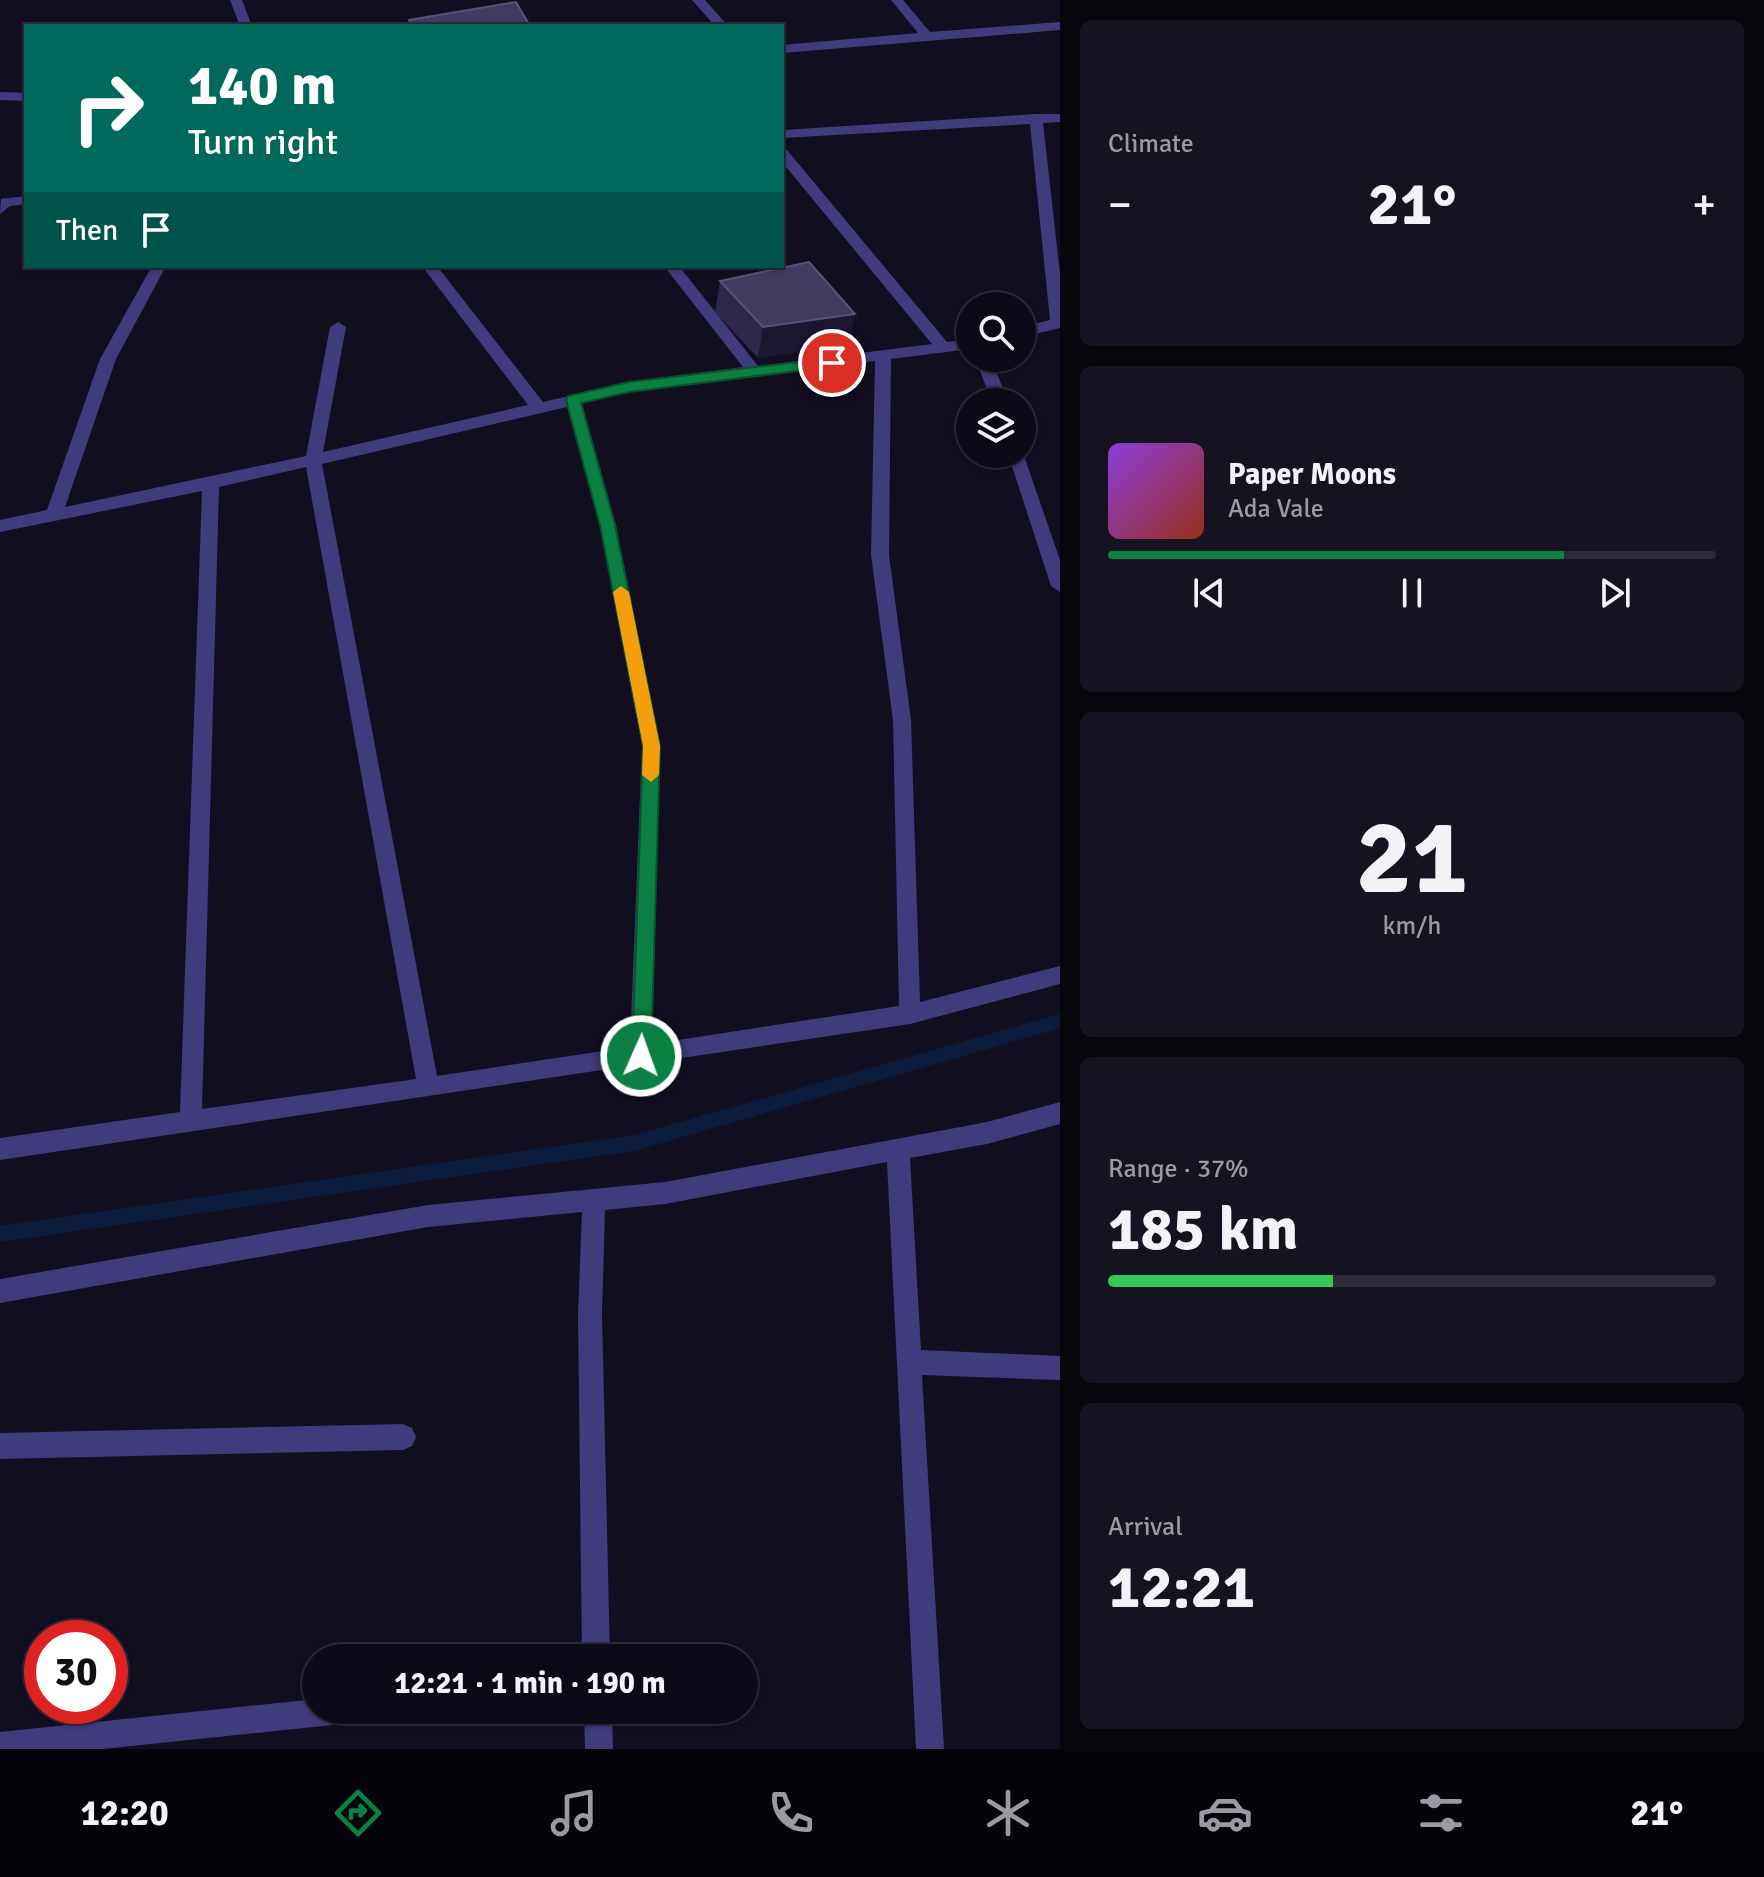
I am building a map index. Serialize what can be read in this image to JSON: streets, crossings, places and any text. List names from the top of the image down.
{
  "page": {
    "tile": [
      "Climate",
      ["21", "km/h"],
      ["Range · 37%", "185 km"],
      ["Arrival", "12:21"]
    ],
    "turn": ["140 m", "Turn right"],
    "heat": ["−", "21°", "+"],
    "then": "Then",
    "song": ["Paper Moons", "Ada Vale"],
    "limit": "30",
    "trip": "12:21 · 1 min · 190 m",
    "tabs": ["12:20", "21°"]
  }
}
